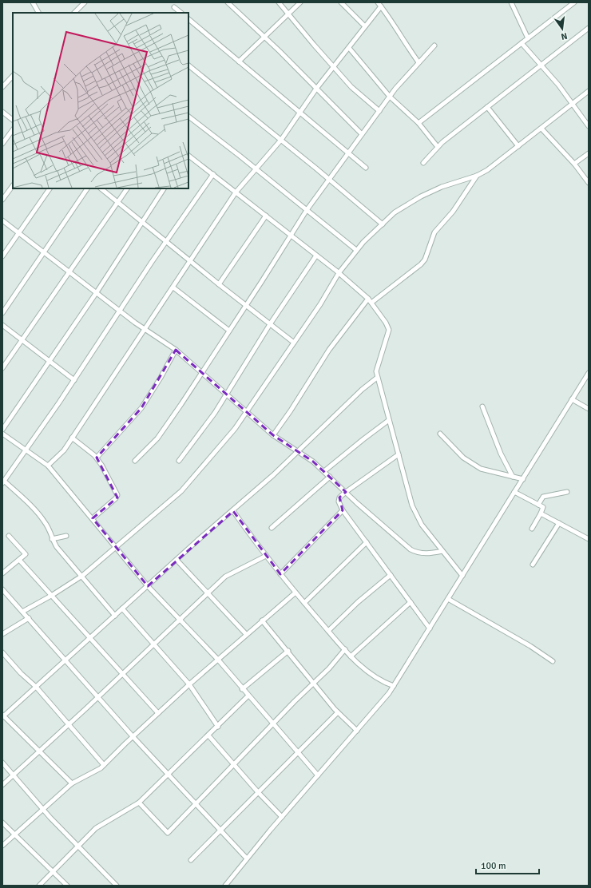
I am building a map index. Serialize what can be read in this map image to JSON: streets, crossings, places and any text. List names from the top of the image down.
{
  "scale_bar": "100 m",
  "north": "bottom"
}
